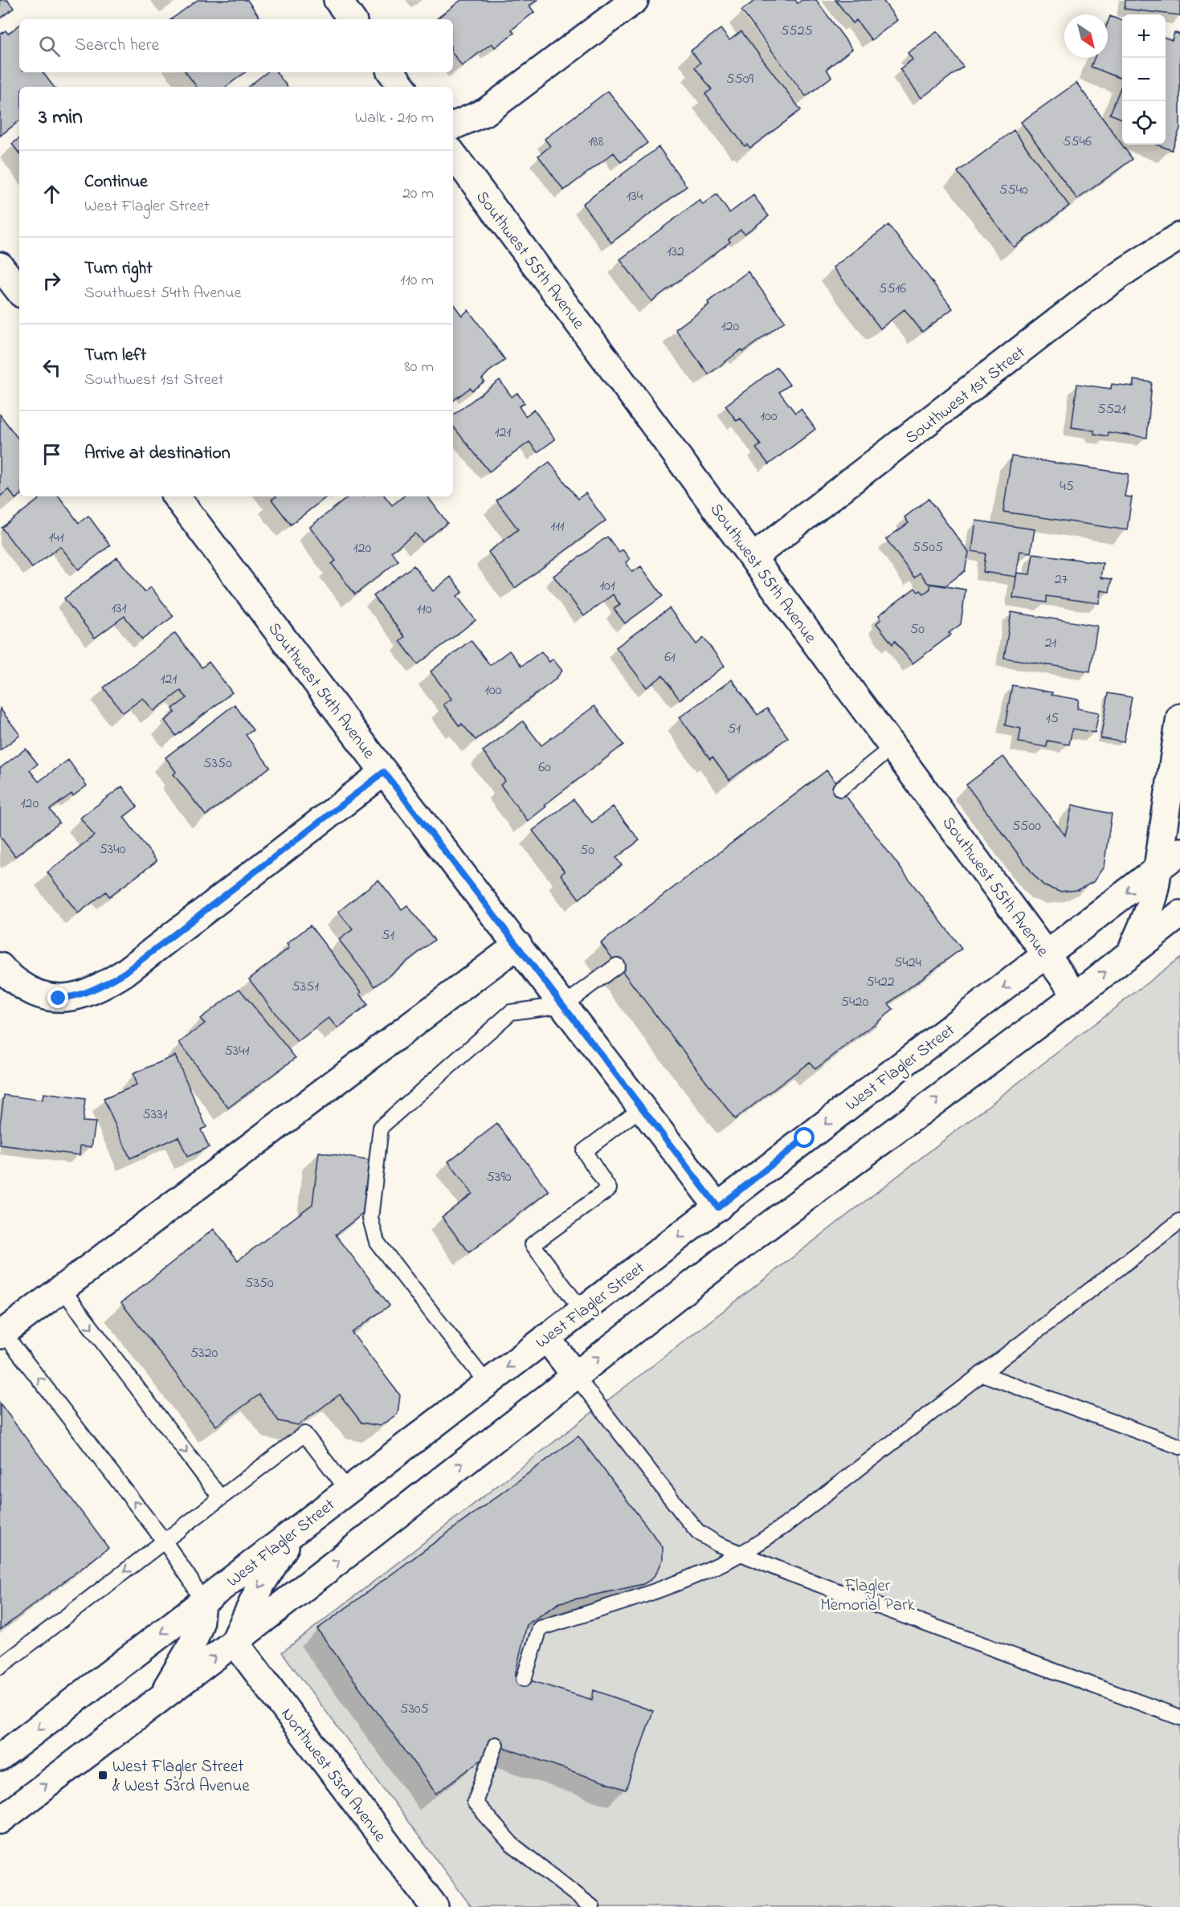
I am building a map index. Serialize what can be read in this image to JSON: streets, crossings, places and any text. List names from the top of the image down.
{
  "streets": {
    "street": [
      "Southwest 55th Avenue",
      "Southwest 1st Street",
      "Southwest 54th Avenue",
      "West Flagler Street",
      "Northwest 53rd Avenue"
    ]
  },
  "crossings": [
    ["Southwest 55th Avenue", "Southwest 1st Street"],
    ["Southwest 55th Avenue", "West Flagler Street"],
    ["Southwest 54th Avenue", "West Flagler Street"]
  ],
  "parks": ["Flagler Memorial Park"],
  "places": {
    "transit": ["West Flagler Street & West 53rd Avenue"]
  },
  "house_numbers": [
    "5525",
    "5509",
    "188",
    "5546",
    "5540",
    "134",
    "132",
    "5516",
    "120",
    "5521",
    "100",
    "121",
    "45",
    "111",
    "141",
    "5505",
    "120",
    "27",
    "101",
    "131",
    "110",
    "50",
    "21",
    "61",
    "121",
    "100",
    "15",
    "51",
    "5350",
    "60",
    "120",
    "5500",
    "5340",
    "50",
    "51",
    "5424",
    "5422",
    "5351",
    "5420",
    "5341",
    "5331",
    "5390",
    "5350",
    "5320",
    "5305"
  ],
  "north": "bottom right",
  "page": {
    "map_buttons": ["+", "−"],
    "search": "Search here",
    "heading": ["3 min", "Walk · 210 m"],
    "list": [
      ["Continue", "West Flagler Street", "20 m"],
      ["Turn right", "Southwest 54th Avenue", "110 m"],
      ["Turn left", "Southwest 1st Street", "80 m"],
      "Arrive at destination"
    ]
  }
}
